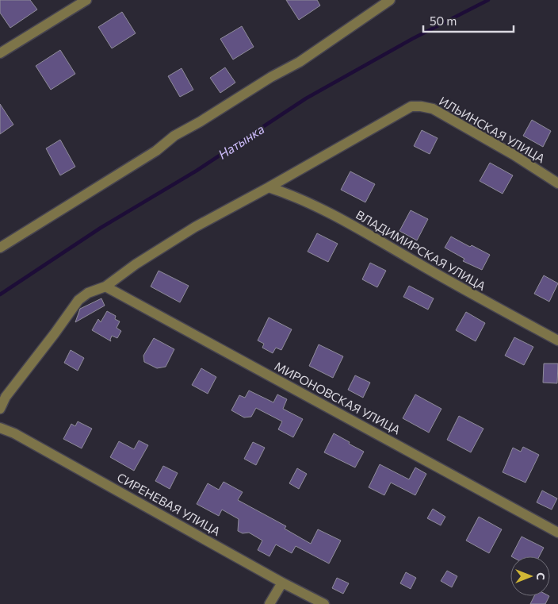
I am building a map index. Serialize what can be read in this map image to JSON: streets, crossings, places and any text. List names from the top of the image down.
{
  "streets": {
    "street": [
      "ИЛЬИНСКАЯ УЛИЦА",
      "ВЛАДИМИРСКАЯ УЛИЦА",
      "МИРОНОВСКАЯ УЛИЦА",
      "СИРЕНЕВАЯ УЛИЦА"
    ]
  },
  "crossings": [
    ["ИЛЬИНСКАЯ УЛИЦА", "ВЛАДИМИРСКАЯ УЛИЦА"]
  ],
  "water": ["Натынка"],
  "scale_bar": "50 m",
  "north": "right"
}
